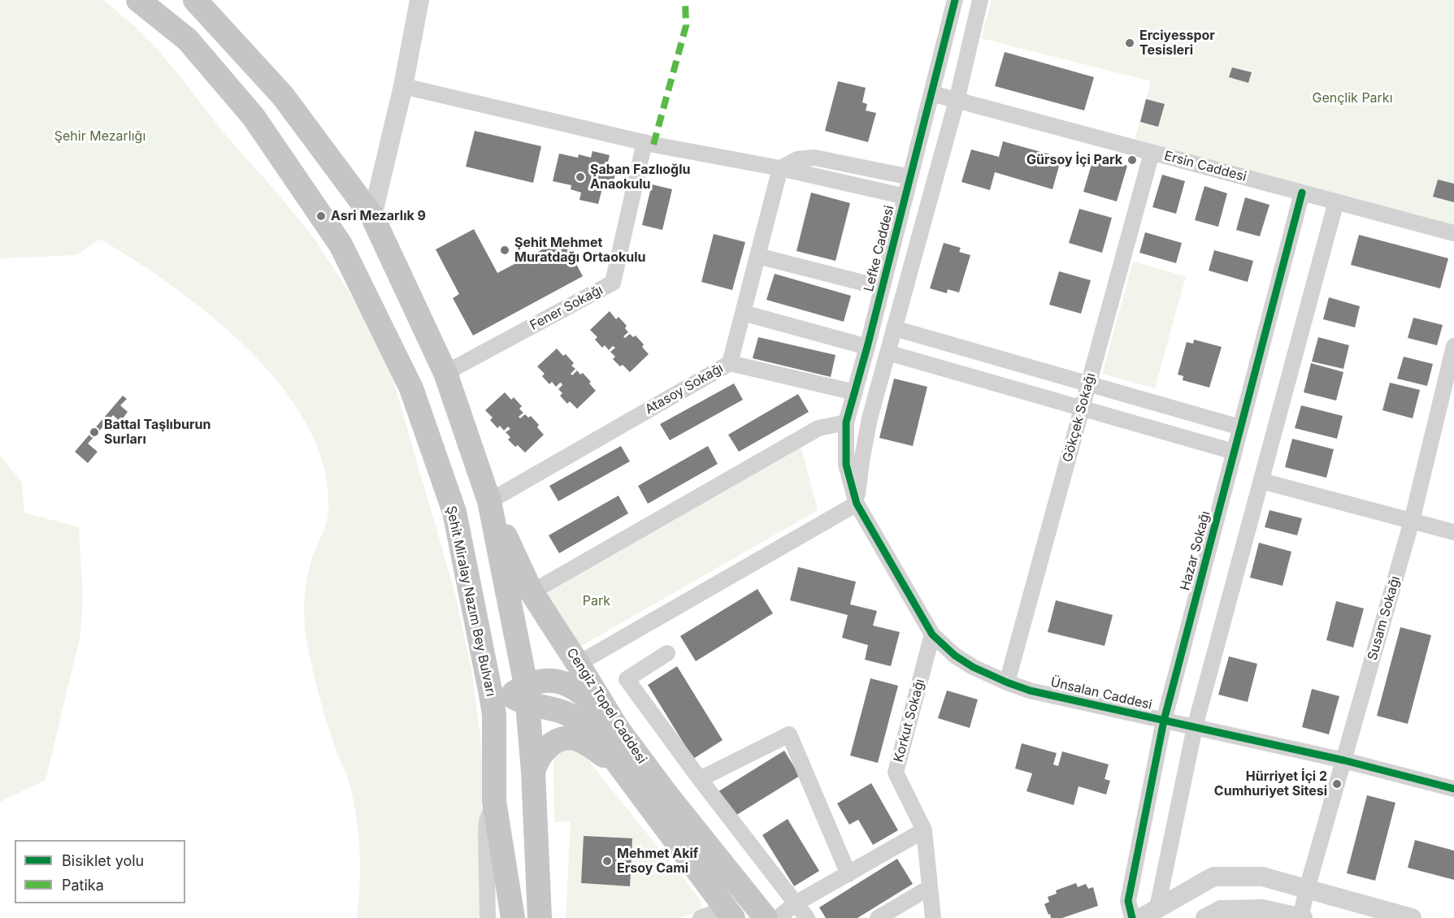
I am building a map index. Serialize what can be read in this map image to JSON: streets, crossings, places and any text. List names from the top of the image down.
{
  "streets": {
    "main road": ["Şehit Miralay Nazım Bey Bulvarı", "Cengiz Topel Caddesi"],
    "street": [
      "Ersin Caddesi",
      "Lefke Caddesi",
      "Fener Sokağı",
      "Atasoy Sokağı",
      "Gökçek Sokağı",
      "Hazar Sokağı",
      "Susam Sokağı",
      "Ünsalan Caddesi",
      "Korkut Sokağı"
    ]
  },
  "crossings": [
    ["Ersin Caddesi", "Lefke Caddesi"],
    ["Ersin Caddesi", "Gökçek Sokağı"],
    ["Ersin Caddesi", "Hazar Sokağı"],
    ["Lefke Caddesi", "Ünsalan Caddesi"],
    ["Atasoy Sokağı", "Cengiz Topel Caddesi"],
    ["Gökçek Sokağı", "Ünsalan Caddesi"],
    ["Hazar Sokağı", "Ünsalan Caddesi"],
    ["Susam Sokağı", "Ünsalan Caddesi"],
    ["Ünsalan Caddesi", "Korkut Sokağı"]
  ],
  "parks": ["Gençlik Parkı", "Şehir Mezarlığı", "Park"],
  "places": [
    "Erciyesspor Tesisleri",
    "Gürsoy İçi Park",
    "Şaban Fazlıoğlu Anaokulu",
    "Asri Mezarlık 9",
    "Şehit Mehmet Muratdağı Ortaokulu",
    "Battal Taşlıburun Surları",
    "Hürriyet İçi 2 Cumhuriyet Sitesi",
    "Mehmet Akif Ersoy Cami"
  ],
  "legend": ["Bisiklet yolu", "Patika"]
}
